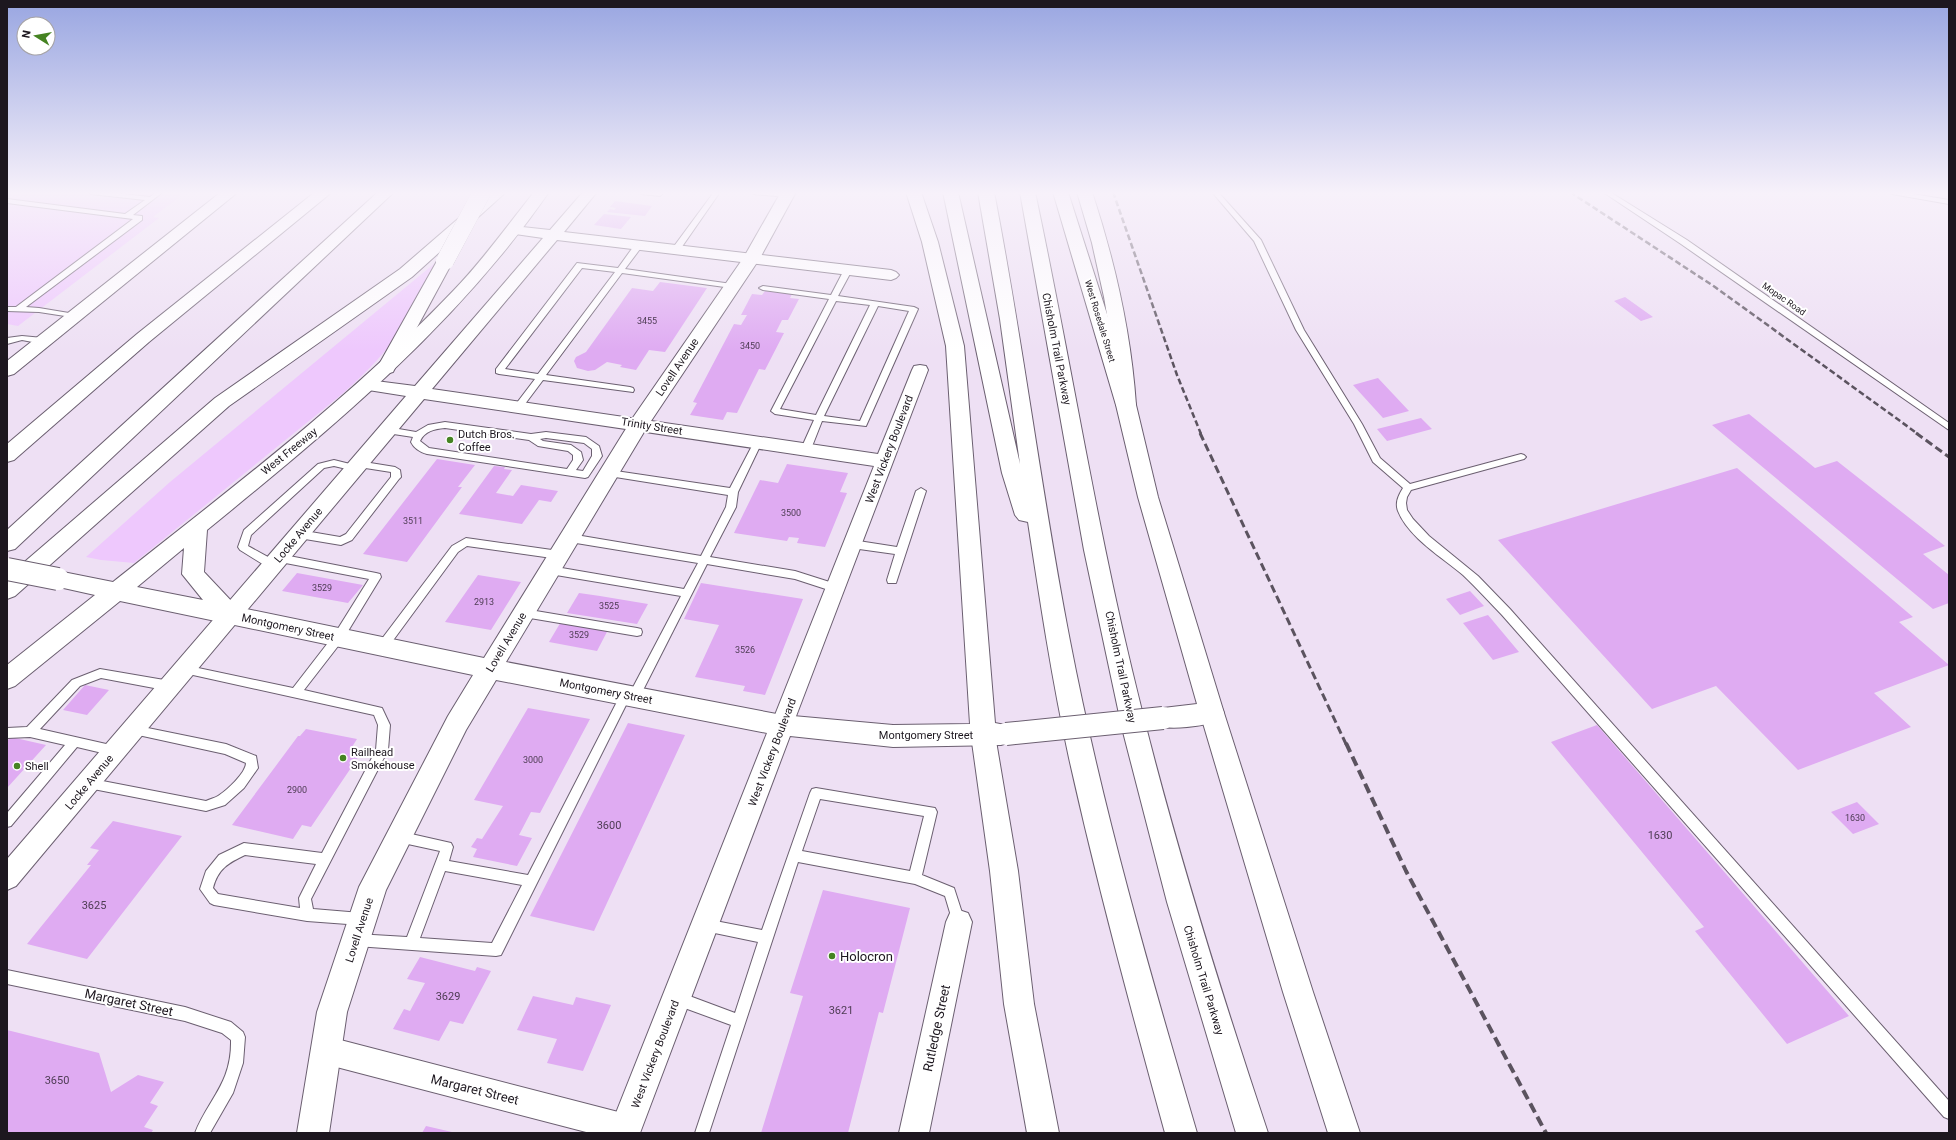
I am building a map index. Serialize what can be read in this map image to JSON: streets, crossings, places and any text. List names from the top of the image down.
{
  "streets": {
    "main road": [
      "West Rosedale Street",
      "Chisholm Trail Parkway",
      "Lovell Avenue",
      "West Vickery Boulevard",
      "West Freeway",
      "Montgomery Street"
    ],
    "street": [
      "Trinity Street",
      "Locke Avenue",
      "Margaret Street",
      "Rutledge Street"
    ],
    "lane": ["Mopac Road"]
  },
  "crossings": [
    ["Lovell Avenue", "Trinity Street"],
    ["Lovell Avenue", "Montgomery Street"],
    ["Lovell Avenue", "Margaret Street"],
    ["Trinity Street", "West Vickery Boulevard"],
    ["Trinity Street", "West Freeway"],
    ["Trinity Street", "Locke Avenue"],
    ["West Vickery Boulevard", "Montgomery Street"],
    ["West Vickery Boulevard", "Margaret Street"],
    ["West Freeway", "Montgomery Street"],
    ["Locke Avenue", "Montgomery Street"]
  ],
  "places": [
    "Dutch Bros. Coffee",
    "Railhead Smokehouse",
    "Shell",
    "Holocron"
  ],
  "house_numbers": [
    "3455",
    "3450",
    "3500",
    "3511",
    "3529",
    "2913",
    "3525",
    "3529",
    "3526",
    "3000",
    "2900",
    "1630",
    "3600",
    "1630",
    "3625",
    "3629",
    "3621",
    "3650"
  ],
  "north": "left"
}
